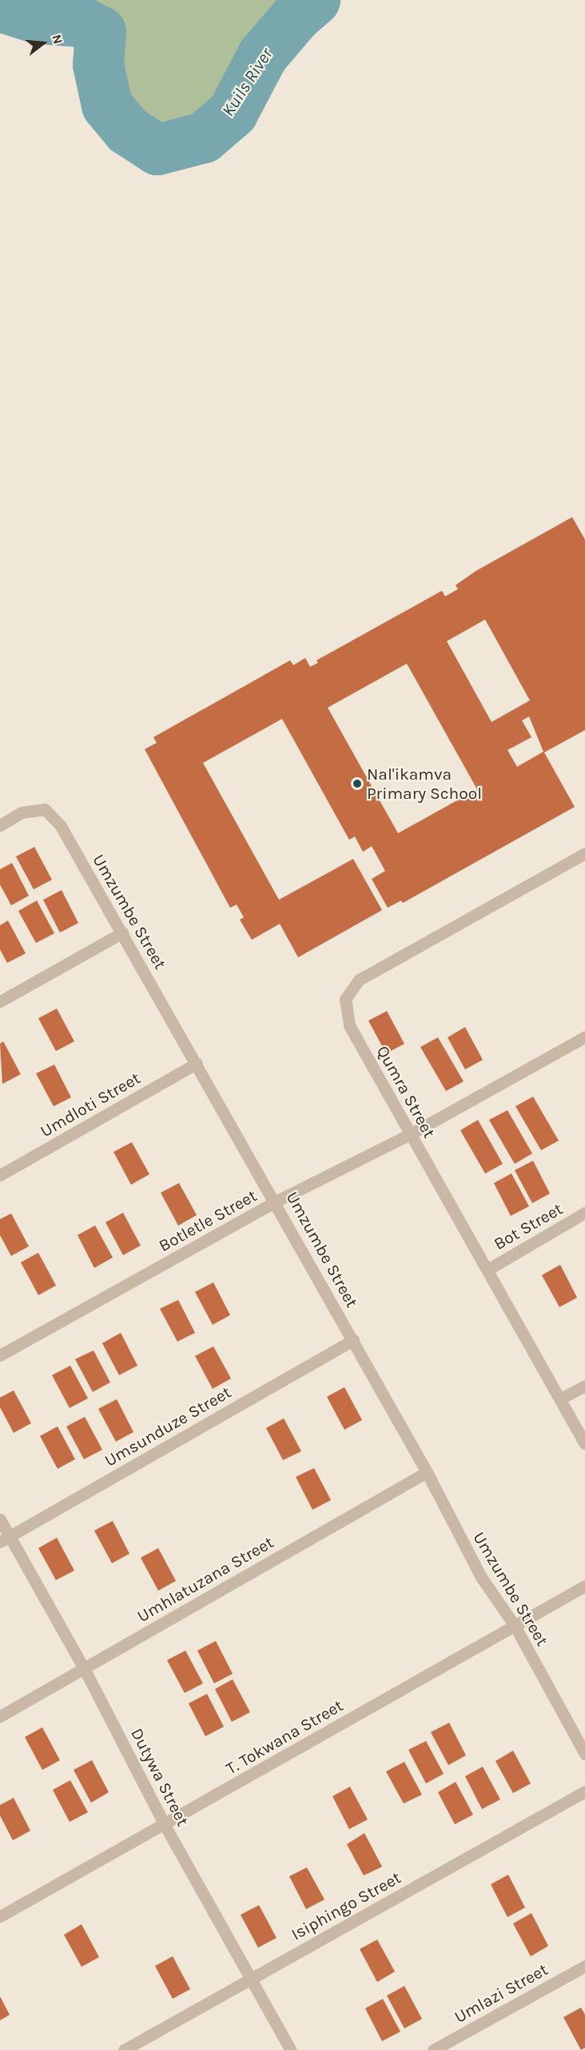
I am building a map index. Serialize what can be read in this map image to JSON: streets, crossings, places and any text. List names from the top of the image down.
{
  "streets": {
    "street": [
      "Umzumbe Street",
      "Qumra Street",
      "Umdloti Street",
      "Botletle Street",
      "Bot Street",
      "Umsunduze Street",
      "Umhlatuzana Street",
      "T. Tokwana Street",
      "Dutywa Street",
      "Isiphingo Street",
      "Umlazi Street"
    ]
  },
  "crossings": [
    ["Umzumbe Street", "Umdloti Street"],
    ["Umzumbe Street", "Botletle Street"],
    ["Umzumbe Street", "Umsunduze Street"],
    ["Umzumbe Street", "Umhlatuzana Street"],
    ["Umzumbe Street", "T. Tokwana Street"],
    ["Qumra Street", "Botletle Street"],
    ["Qumra Street", "Bot Street"],
    ["Umsunduze Street", "Dutywa Street"],
    ["Umhlatuzana Street", "Dutywa Street"],
    ["T. Tokwana Street", "Dutywa Street"],
    ["Dutywa Street", "Isiphingo Street"]
  ],
  "water": ["Kuils River"],
  "places": ["Nal'ikamva Primary School"],
  "north": "right"
}
